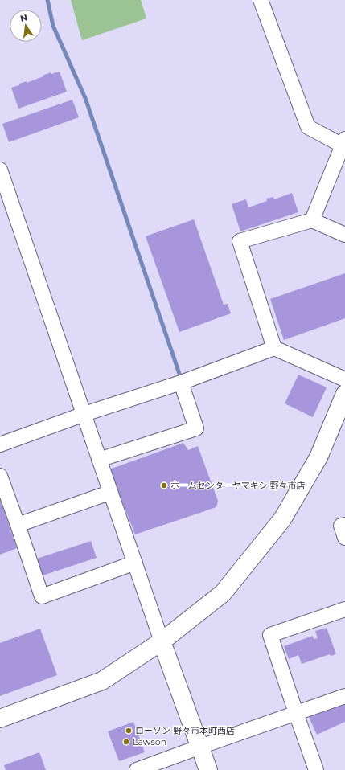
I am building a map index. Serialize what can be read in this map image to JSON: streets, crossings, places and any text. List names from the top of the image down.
{
  "places": ["ホームセンターヤマキシ 野々市店", "ローソン 野々市本町西店", "Lawson"],
  "north": "top"
}
